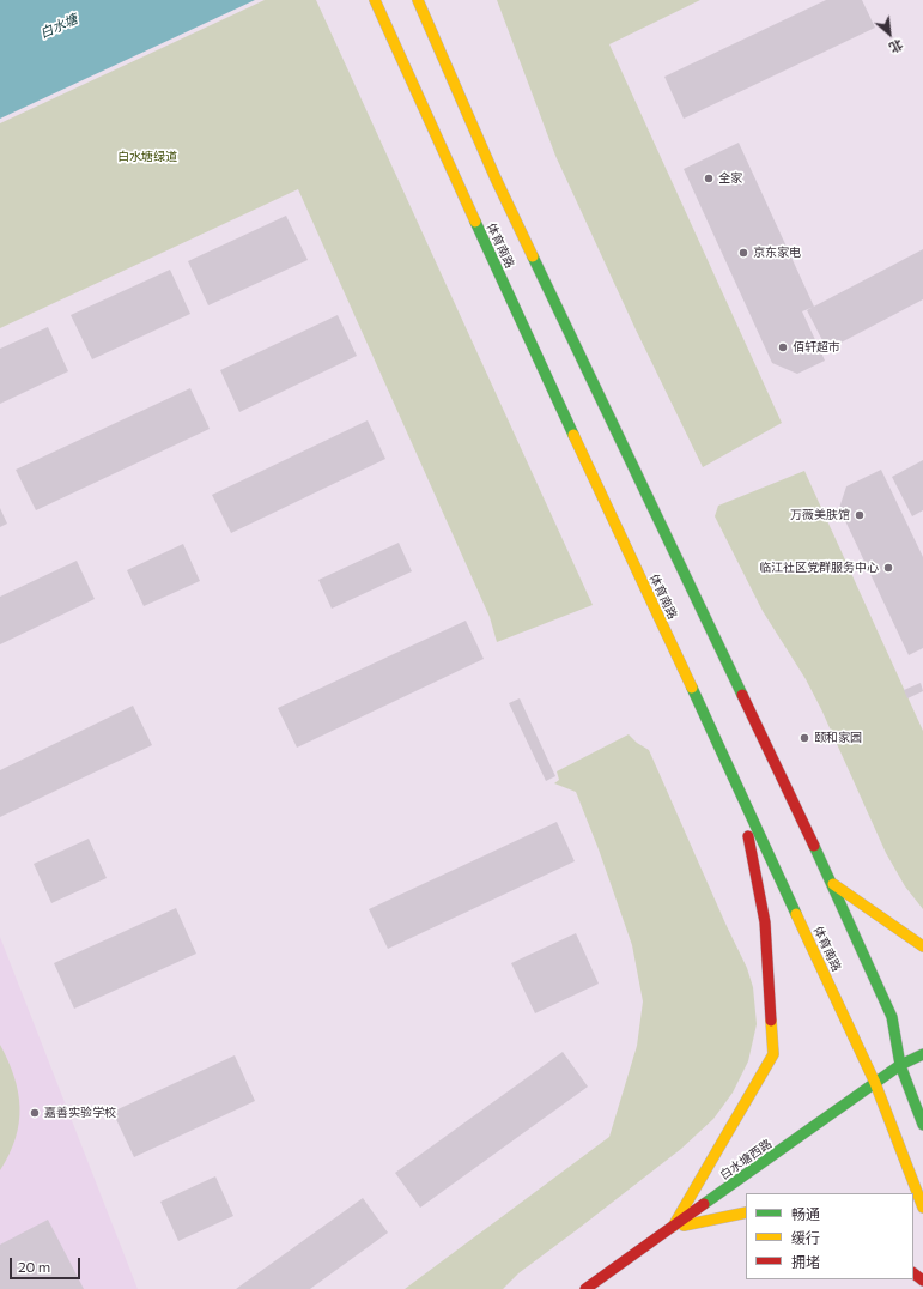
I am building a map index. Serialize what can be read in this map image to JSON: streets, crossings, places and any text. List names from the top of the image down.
{
  "streets": {
    "main road": ["体育南路", "白水塘西路"]
  },
  "crossings": [
    ["体育南路", "白水塘西路"]
  ],
  "water": ["白水塘"],
  "parks": ["白水塘绿道"],
  "places": [
    "全家",
    "京东家电",
    "佰轩超市",
    "万薇美肤馆",
    "临江社区党群服务中心",
    "颐和家园",
    "嘉善实验学校"
  ],
  "legend": ["畅通", "缓行", "拥堵"],
  "scale_bar": "20 m",
  "north": "bottom right"
}
